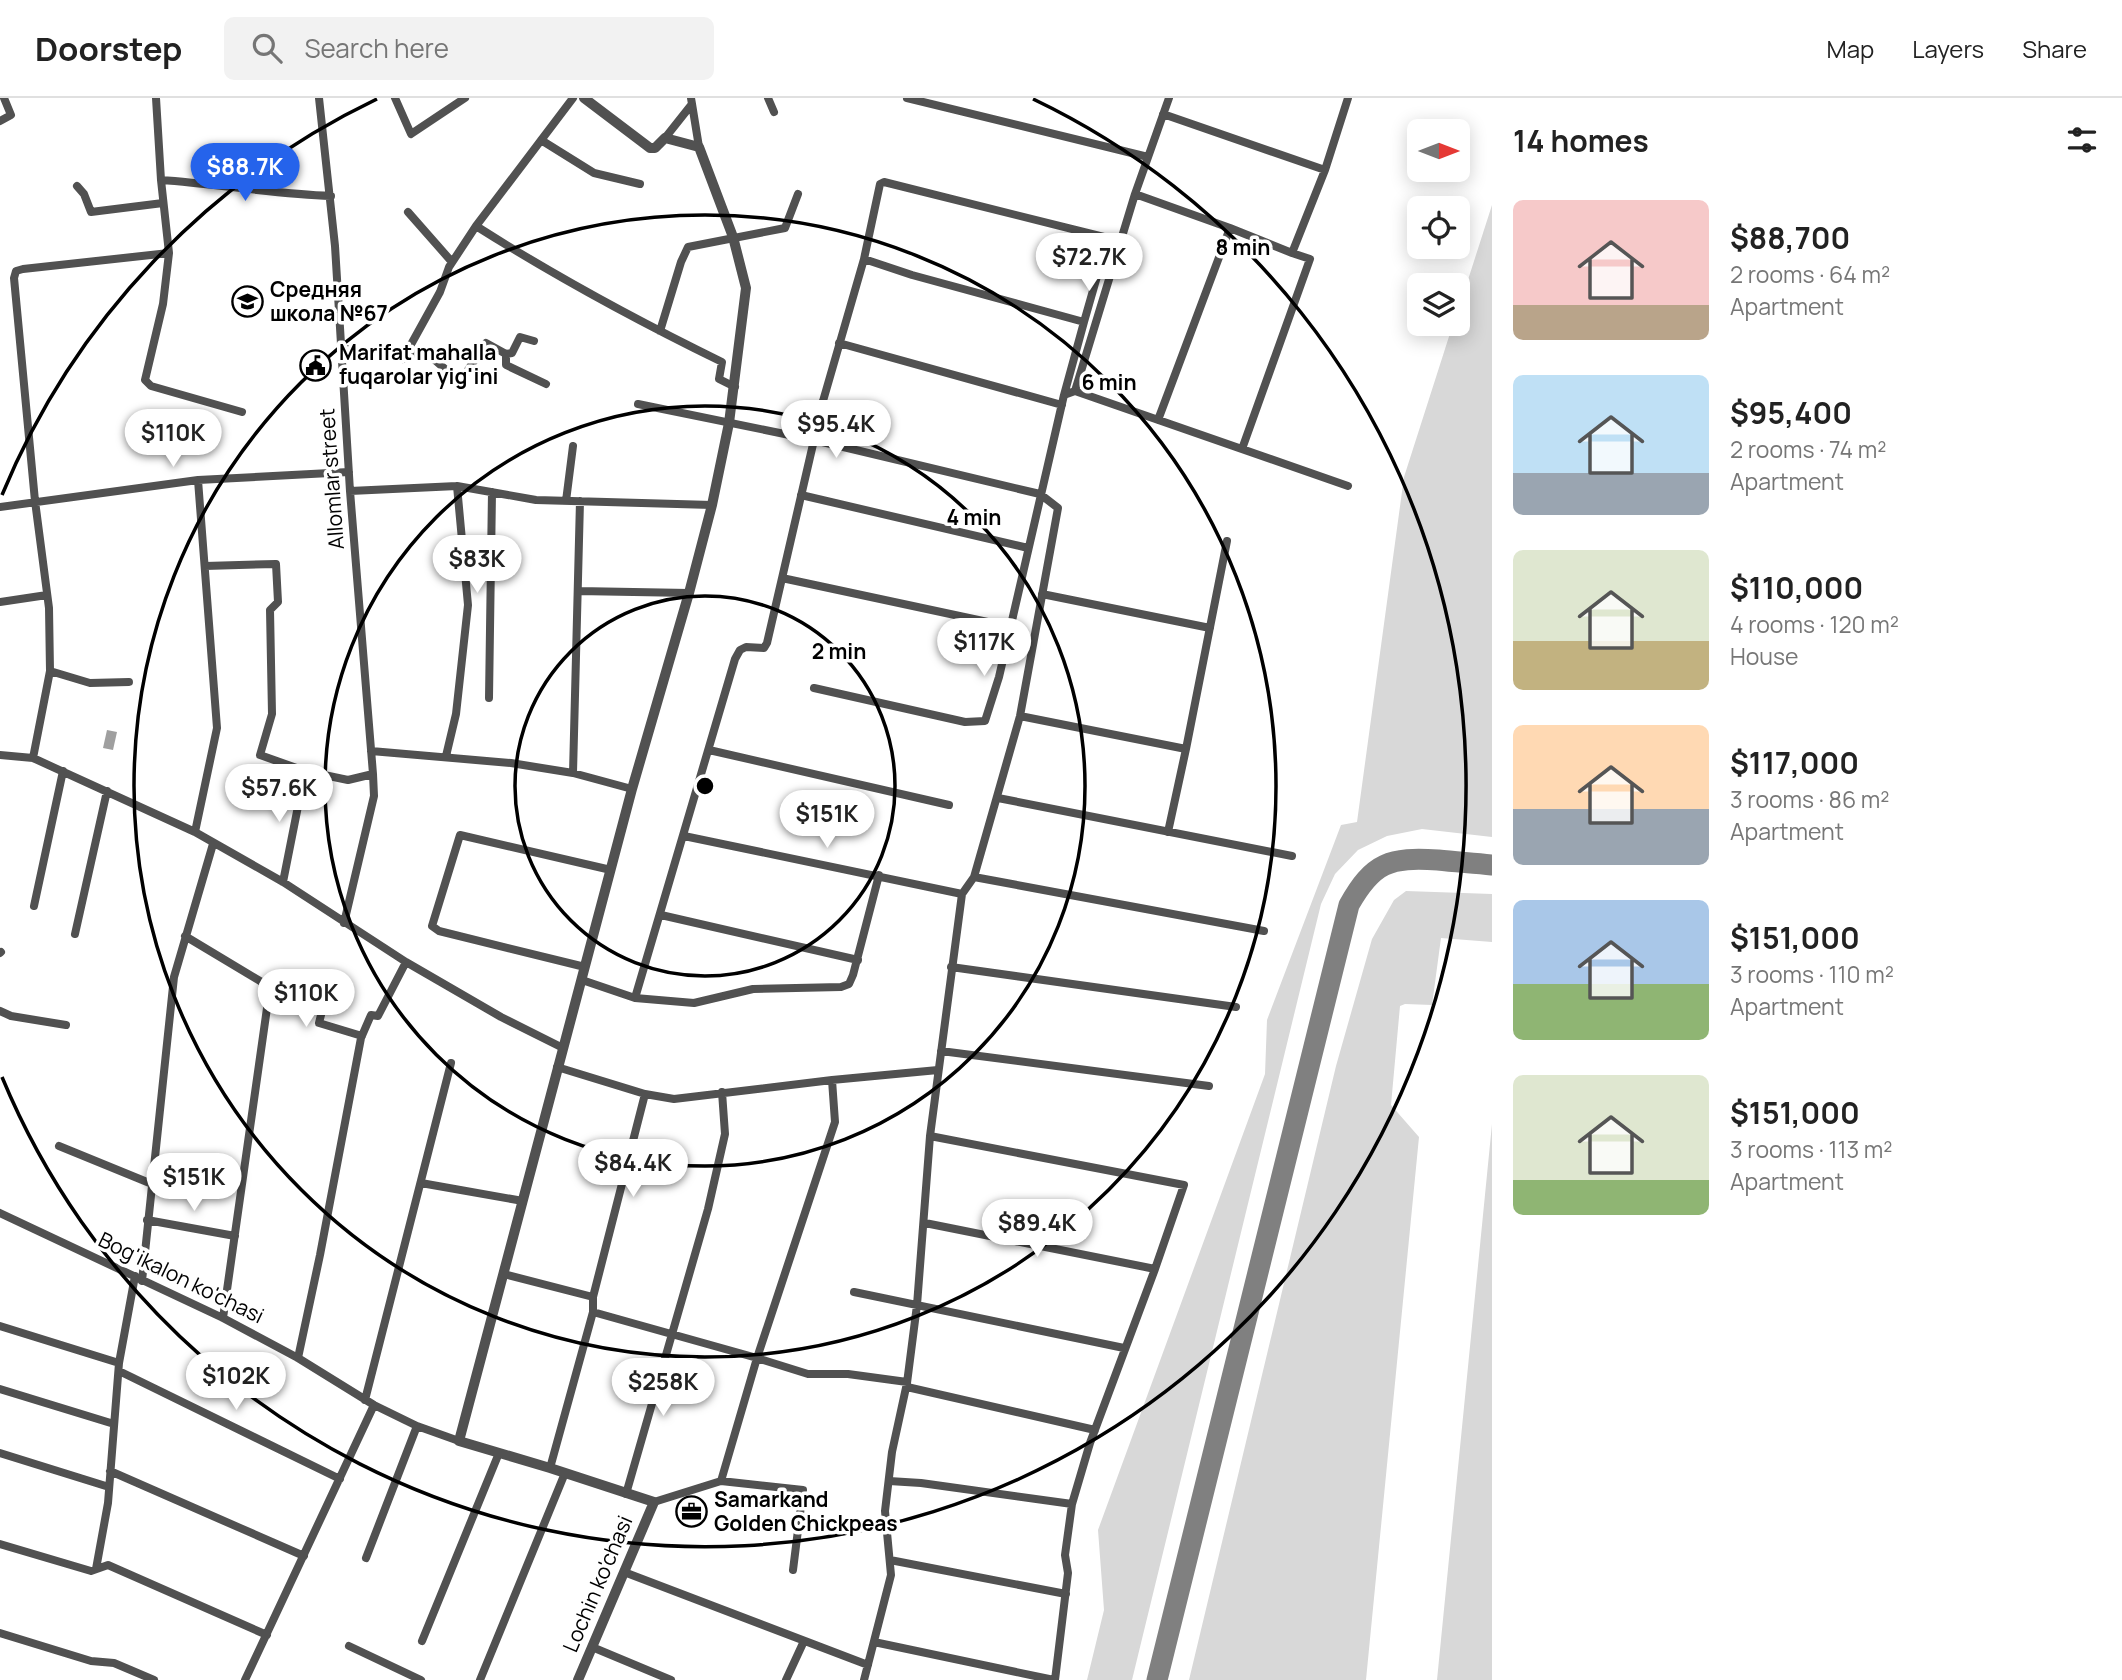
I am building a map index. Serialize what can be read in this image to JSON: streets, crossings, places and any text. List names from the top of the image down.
{
  "streets": {
    "street": ["Allomlar street", "Bog'ikalon ko'chasi", "Lochin ko'chasi"]
  },
  "crossings": [
    ["Bog'ikalon ko'chasi", "Lochin ko'chasi"]
  ],
  "places": {
    "school or university": ["Средняя школа №67"],
    "public building": ["Marifat mahalla fuqarolar yig'ini"],
    "office": ["Samarkand Golden Chickpeas"]
  },
  "north": "right",
  "page": {
    "header": "Doorstep",
    "search": "Search here",
    "nav": ["Map", "Layers", "Share"],
    "heading": "14 homes",
    "price": [
      "$88.7K",
      "$72.7K",
      "$95.4K",
      "$110K",
      "$83K",
      "$117K",
      "$57.6K",
      "$151K",
      "$110K",
      "$84.4K",
      "$151K",
      "$89.4K",
      "$102K",
      "$258K"
    ],
    "list": [
      {
        "name": "$88,700",
        "note": "2 rooms · 64 m² · Apartment"
      },
      {
        "name": "$95,400",
        "note": "2 rooms · 74 m² · Apartment"
      },
      {
        "name": "$110,000",
        "note": "4 rooms · 120 m² · House"
      },
      {
        "name": "$117,000",
        "note": "3 rooms · 86 m² · Apartment"
      },
      {
        "name": "$151,000",
        "note": "3 rooms · 110 m² · Apartment"
      },
      {
        "name": "$151,000",
        "note": "3 rooms · 113 m² · Apartment"
      }
    ]
  },
  "rings": [
    "8 min",
    "6 min",
    "4 min",
    "2 min"
  ]
}
